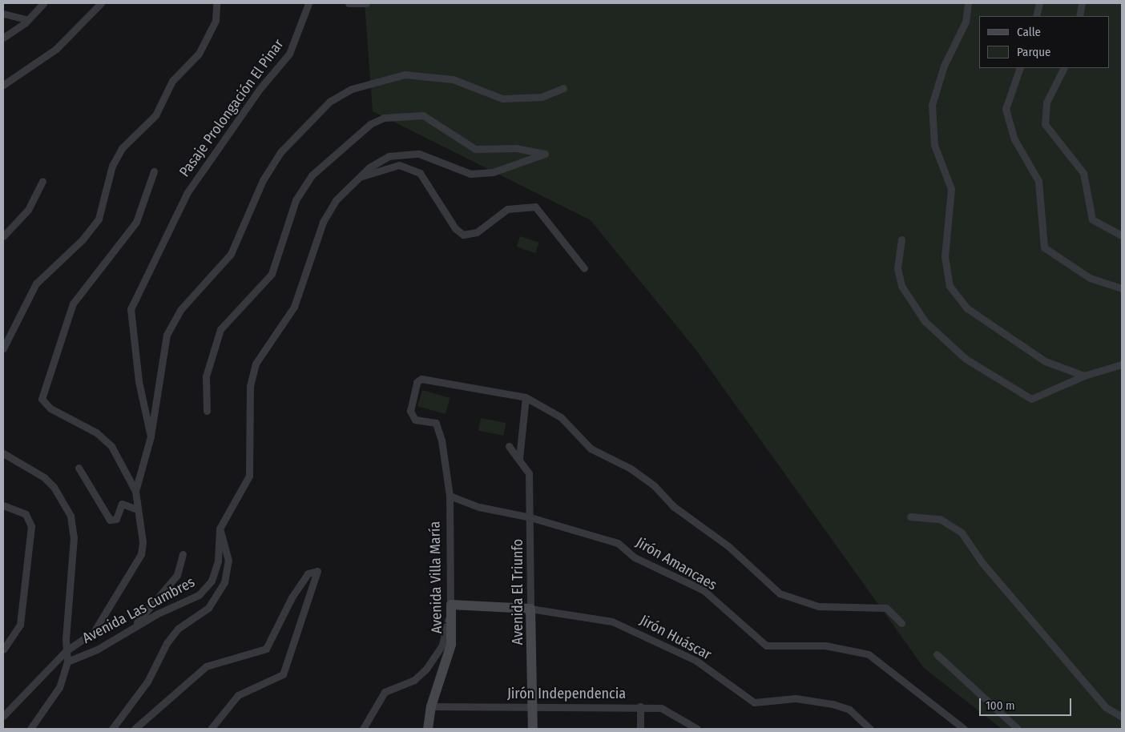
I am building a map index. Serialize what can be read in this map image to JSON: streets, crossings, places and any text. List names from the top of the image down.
{
  "streets": {
    "street": [
      "Pasaje Prolongación El Pinar",
      "Jirón Amancaes",
      "Avenida Villa María",
      "Avenida El Triunfo",
      "Avenida Las Cumbres",
      "Jirón Huáscar",
      "Jirón Independencia"
    ]
  },
  "crossings": [
    ["Jirón Amancaes", "Avenida Villa María"],
    ["Jirón Amancaes", "Avenida El Triunfo"],
    ["Avenida Villa María", "Jirón Huáscar"],
    ["Avenida Villa María", "Jirón Independencia"],
    ["Avenida El Triunfo", "Jirón Huáscar"],
    ["Avenida El Triunfo", "Jirón Independencia"]
  ],
  "legend": ["Calle", "Parque"],
  "scale_bar": "100 m"
}
